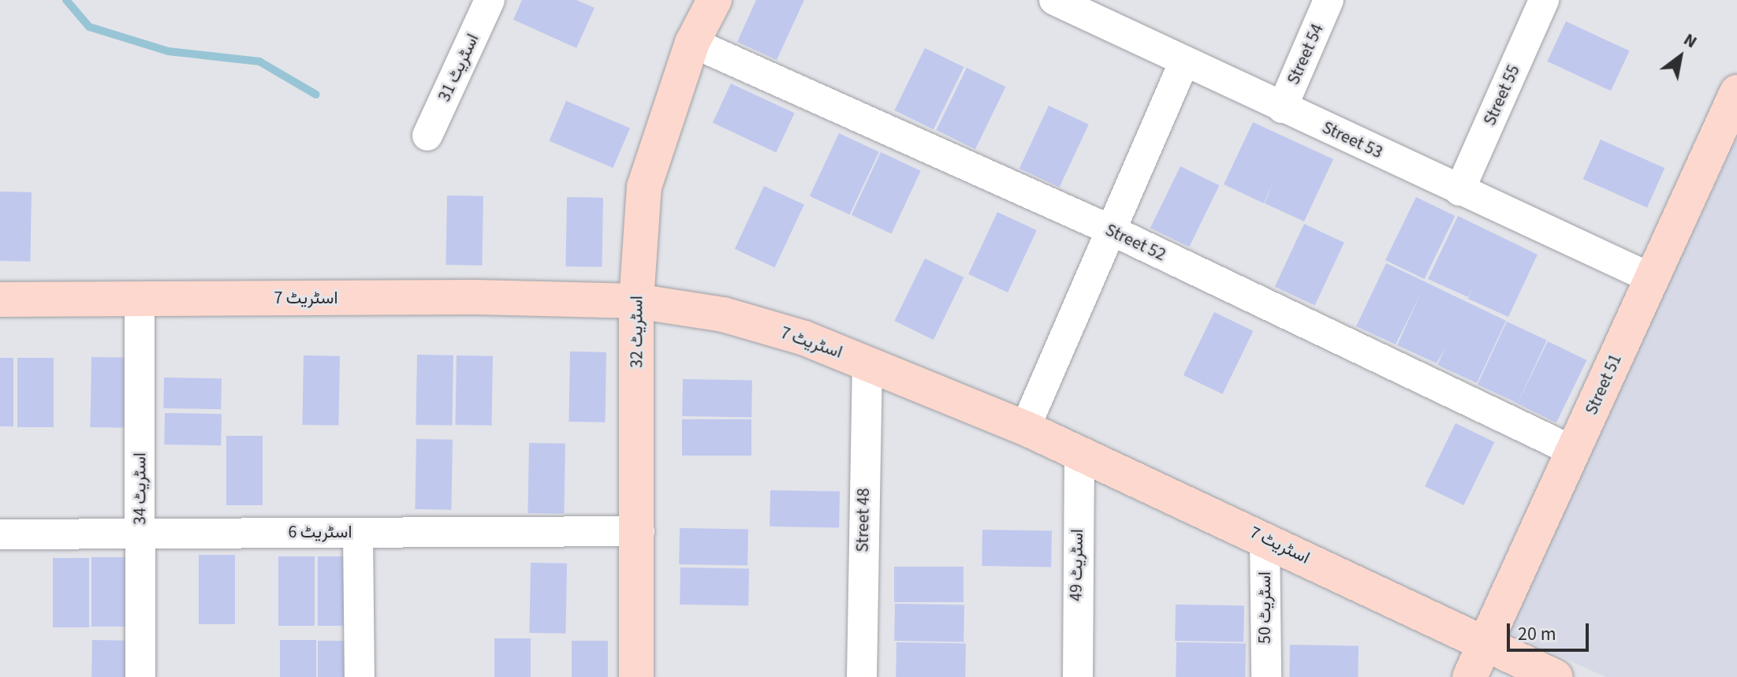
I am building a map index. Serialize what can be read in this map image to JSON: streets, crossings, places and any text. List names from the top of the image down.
{
  "streets": {
    "street": [
      "Street 54",
      "اسٹریٹ 31",
      "Street 55",
      "Street 53",
      "Street 52",
      "اسٹریٹ 7",
      "اسٹریٹ 32",
      "Street 51",
      "اسٹریٹ 34",
      "Street 48",
      "اسٹریٹ 6",
      "اسٹریٹ 49",
      "اسٹریٹ 50"
    ]
  },
  "crossings": [
    ["Street 54", "Street 53"],
    ["Street 55", "Street 53"],
    ["Street 53", "Street 51"],
    ["Street 52", "اسٹریٹ 32"],
    ["Street 52", "Street 51"],
    ["اسٹریٹ 7", "اسٹریٹ 32"],
    ["اسٹریٹ 7", "Street 51"],
    ["اسٹریٹ 7", "اسٹریٹ 34"],
    ["اسٹریٹ 7", "Street 48"],
    ["اسٹریٹ 7", "اسٹریٹ 49"],
    ["اسٹریٹ 7", "اسٹریٹ 50"],
    ["اسٹریٹ 32", "اسٹریٹ 6"],
    ["اسٹریٹ 34", "اسٹریٹ 6"]
  ],
  "scale_bar": "20 m",
  "north": "top right"
}
